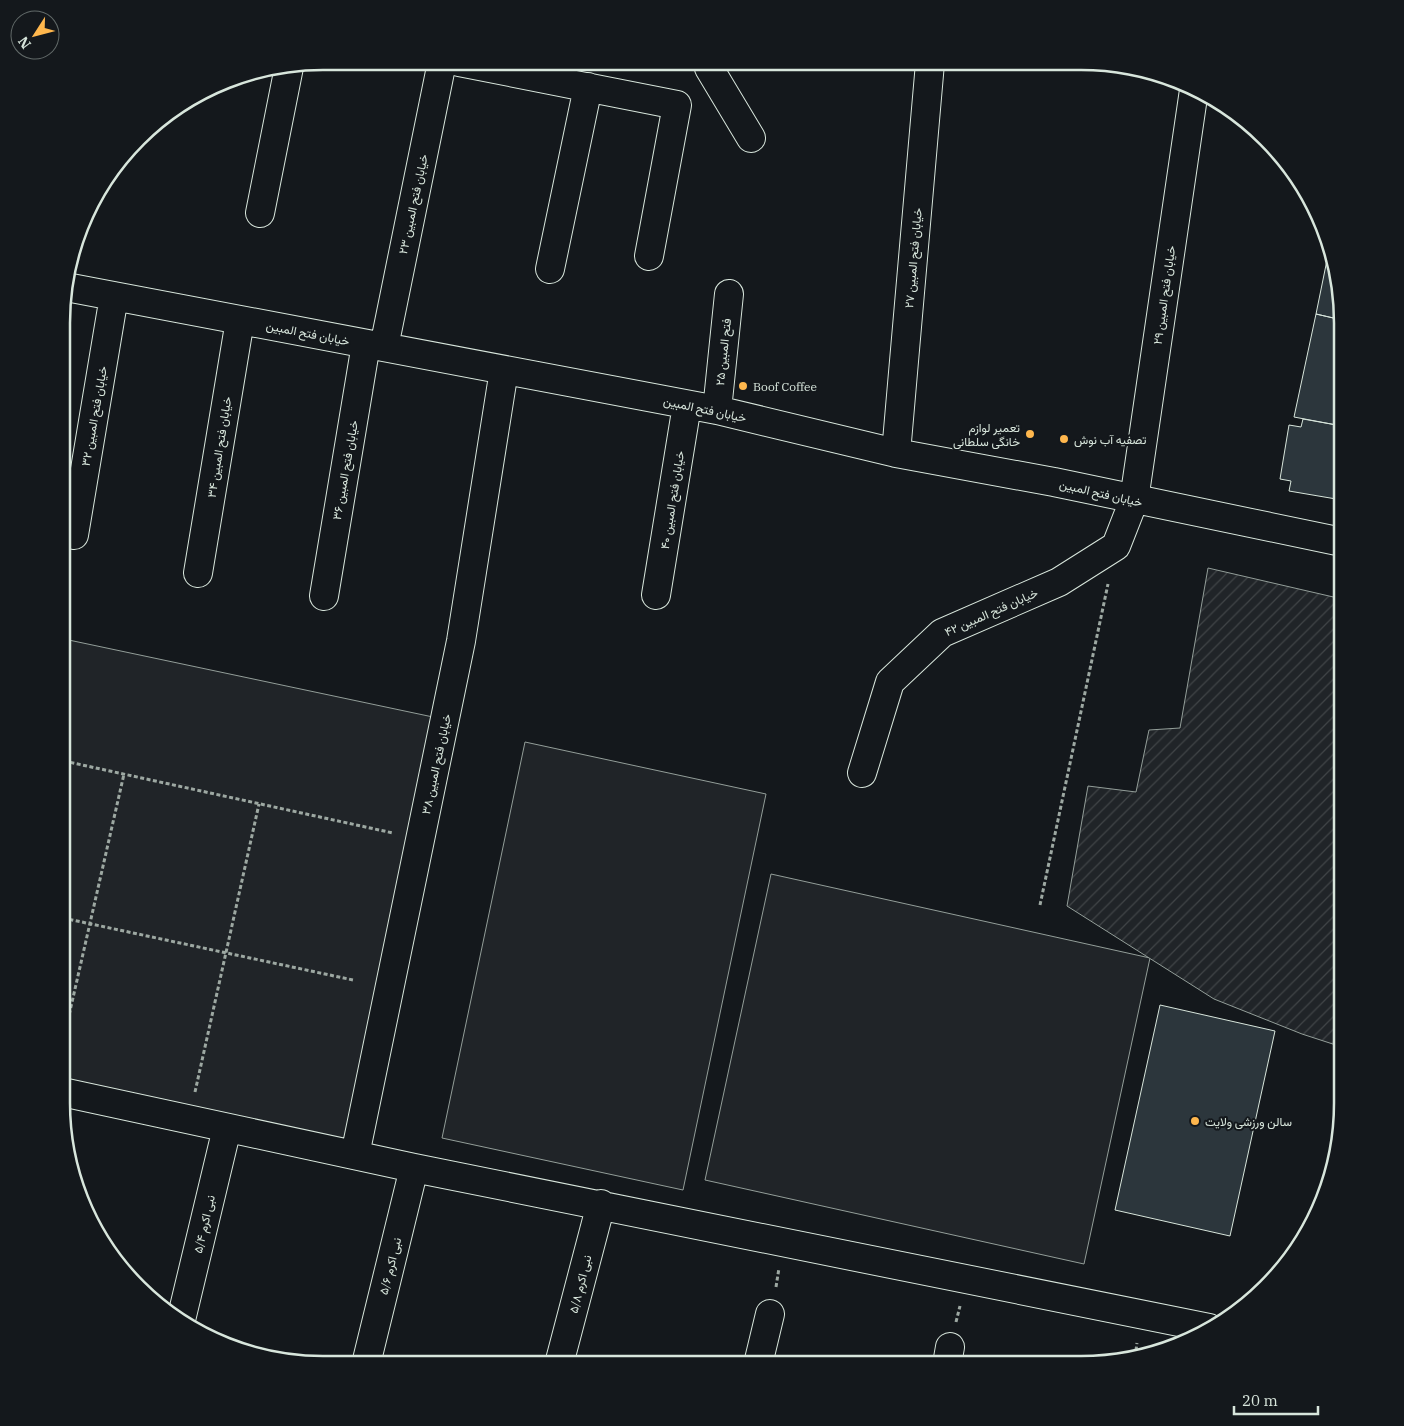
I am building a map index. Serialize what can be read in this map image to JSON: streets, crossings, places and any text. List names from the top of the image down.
{
  "streets": {
    "street": [
      "خیابان فتح المبین ۲۳",
      "خیابان فتح المبین ۲۷",
      "خیابان فتح المبین ۲۹",
      "خیابان فتح المبین",
      "فتح المبین ۲۵",
      "خیابان فتح المبین ۳۲",
      "خیابان فتح المبین ۳۴",
      "خیابان فتح المبین ۳۶",
      "خیابان فتح المبین ۴۰",
      "خیابان فتح المبین ۴۲",
      "خیابان فتح المبین ۳۸",
      "نبی اکرم ۵/۴",
      "نبی اکرم ۵/۶",
      "نبی اکرم ۵/۸"
    ]
  },
  "crossings": [
    ["خیابان فتح المبین ۲۳", "خیابان فتح المبین"],
    ["خیابان فتح المبین ۲۳", "خیابان فتح المبین ۳۶"],
    ["خیابان فتح المبین ۲۷", "خیابان فتح المبین"],
    ["خیابان فتح المبین ۲۹", "خیابان فتح المبین"],
    ["خیابان فتح المبین", "فتح المبین ۲۵"],
    ["خیابان فتح المبین", "خیابان فتح المبین ۳۲"],
    ["خیابان فتح المبین", "خیابان فتح المبین ۳۴"],
    ["خیابان فتح المبین", "خیابان فتح المبین ۳۶"],
    ["خیابان فتح المبین", "خیابان فتح المبین ۴۰"],
    ["خیابان فتح المبین", "خیابان فتح المبین ۳۸"]
  ],
  "places": [
    "Boof Coffee",
    "تعمیر لوازم خانگی سلطانی",
    "تصفیه آب نوش",
    "سالن ورزشی ولایت"
  ],
  "scale_bar": "20 m",
  "north": "bottom left"
}
